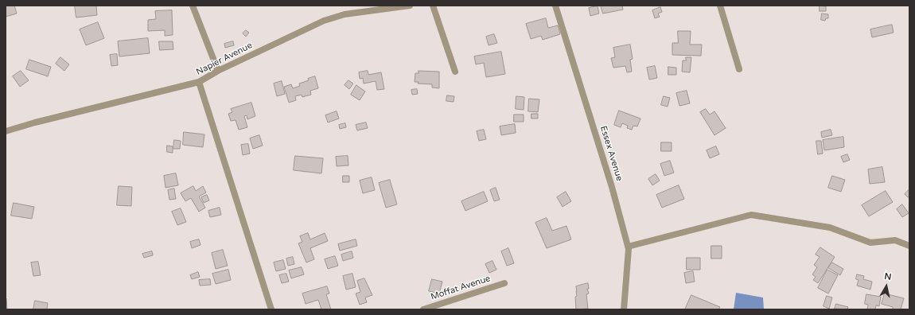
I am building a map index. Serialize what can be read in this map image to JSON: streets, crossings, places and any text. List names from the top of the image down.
{
  "streets": {
    "street": ["Napier Avenue", "Essex Avenue", "Moffat Avenue"]
  },
  "north": "top"
}
